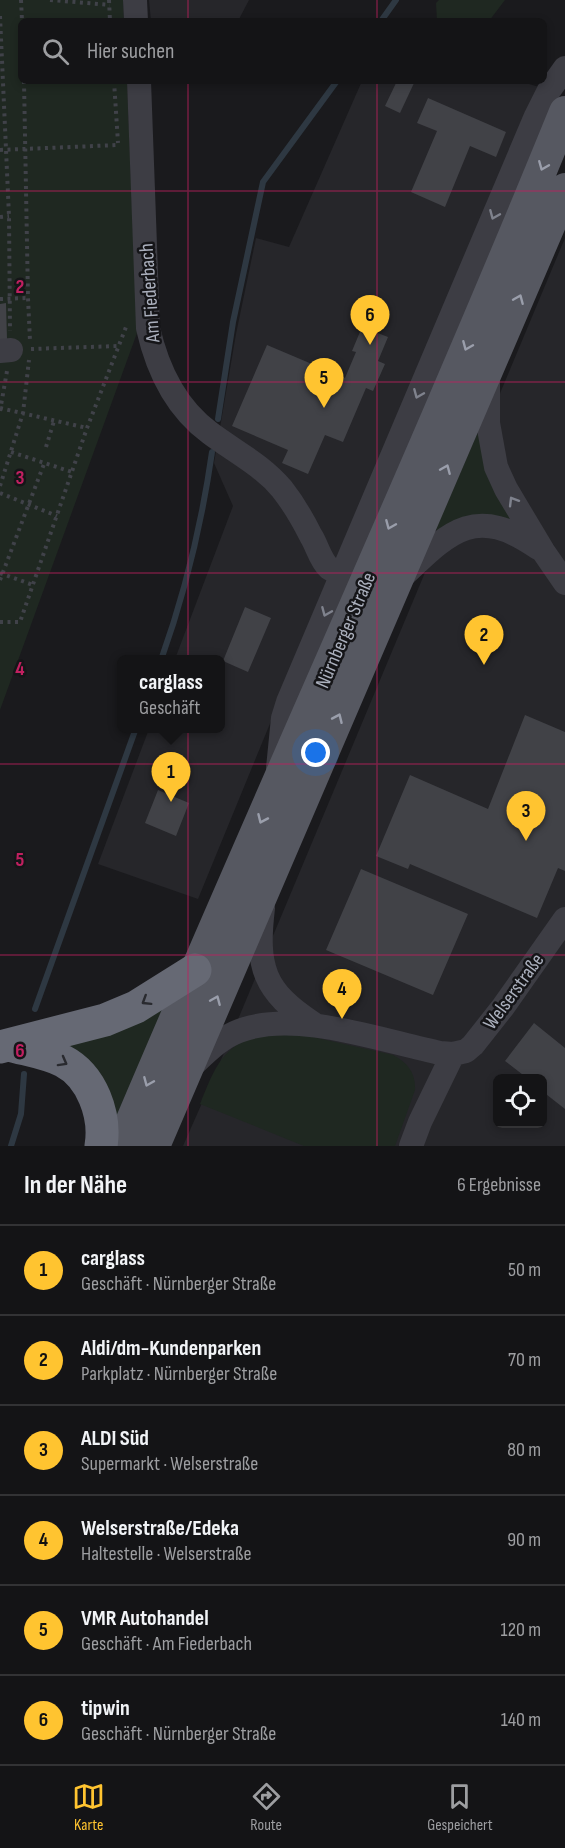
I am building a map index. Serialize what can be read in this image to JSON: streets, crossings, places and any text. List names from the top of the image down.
{
  "streets": {
    "main road": ["Nürnberger Straße"],
    "street": ["Am Fiederbach", "Welserstraße"]
  },
  "page": {
    "search": "Hier suchen",
    "pins": [
      "6",
      "5",
      "2",
      "1",
      "3",
      "4"
    ],
    "popup": ["carglass", "Geschäft"],
    "heading": ["In der Nähe", "6 Ergebnisse"],
    "list": [
      {
        "mark": "1",
        "name": "carglass",
        "note": "Geschäft · Nürnberger Straße",
        "value": "50 m"
      },
      {
        "mark": "2",
        "name": "Aldi/dm-Kundenparken",
        "note": "Parkplatz · Nürnberger Straße",
        "value": "70 m"
      },
      {
        "mark": "3",
        "name": "ALDI Süd",
        "note": "Supermarkt · Welserstraße",
        "value": "80 m"
      },
      {
        "mark": "4",
        "name": "Welserstraße/Edeka",
        "note": "Haltestelle · Welserstraße",
        "value": "90 m"
      },
      {
        "mark": "5",
        "name": "VMR Autohandel",
        "note": "Geschäft · Am Fiederbach",
        "value": "120 m"
      },
      {
        "mark": "6",
        "name": "tipwin",
        "note": "Geschäft · Nürnberger Straße",
        "value": "140 m"
      }
    ],
    "nav": ["Karte", "Route", "Gespeichert"]
  },
  "grid": {
    "rows": [
      "2",
      "3",
      "4",
      "5",
      "6"
    ]
  }
}
